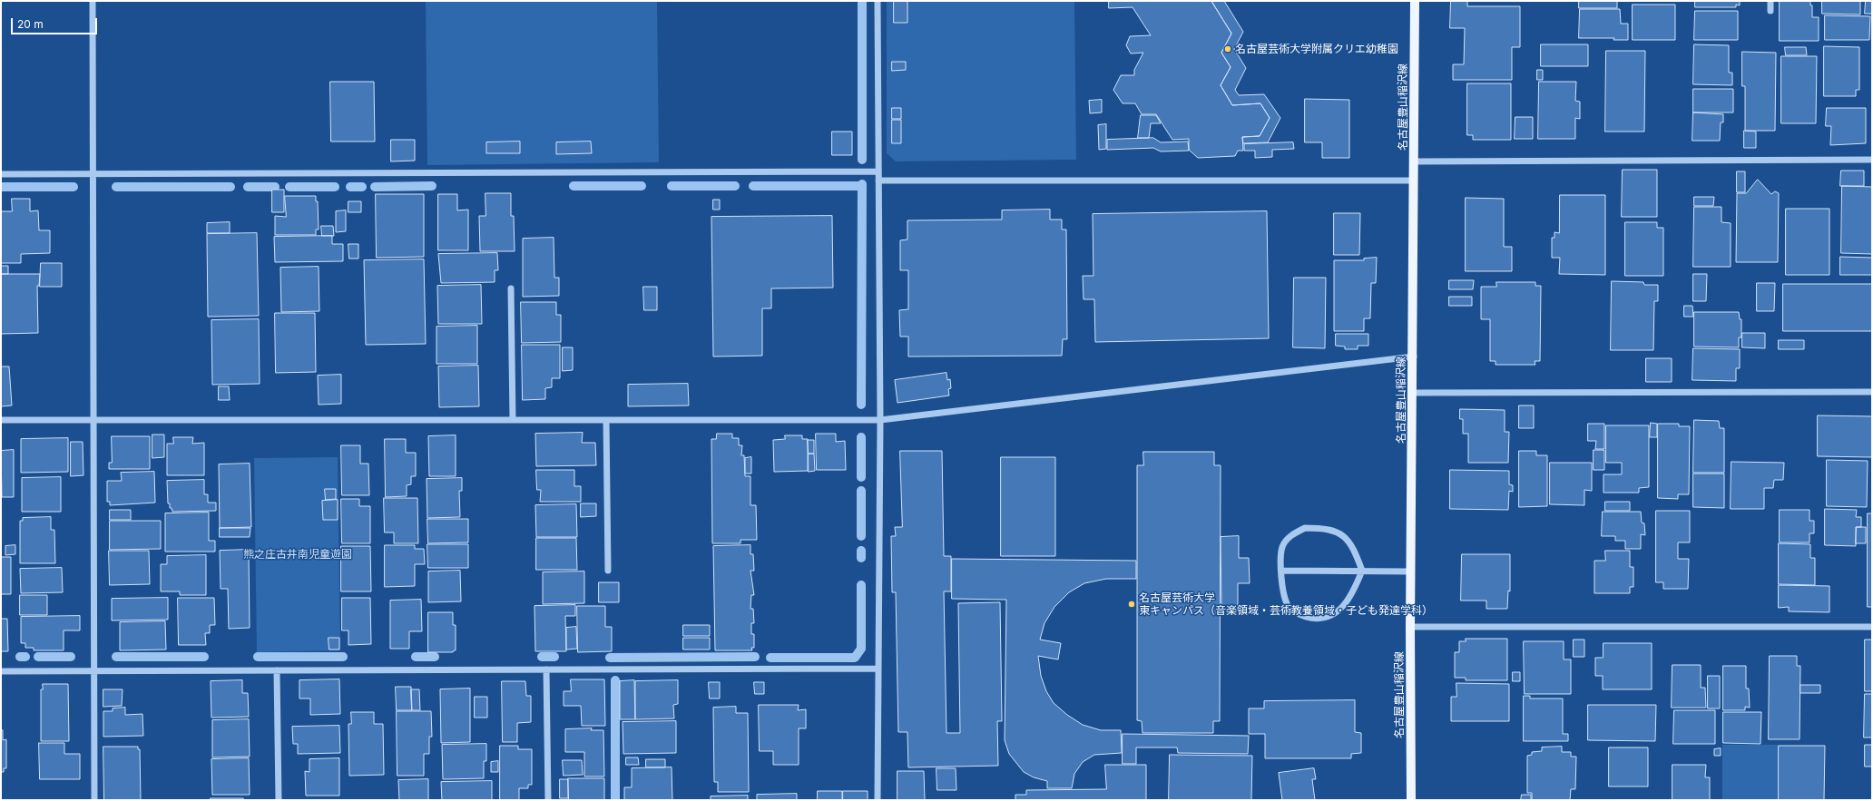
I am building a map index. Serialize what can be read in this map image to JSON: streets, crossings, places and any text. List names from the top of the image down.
{
  "streets": {
    "main road": ["名古屋豊山稲沢線"]
  },
  "parks": ["熊之庄古井南児童遊園"],
  "places": ["名古屋芸術大学附属クリエ幼稚園", "名古屋芸術大学 東キャンパス（音楽領域・芸術教養領域・子ども発達学科）"],
  "scale_bar": "20 m"
}
